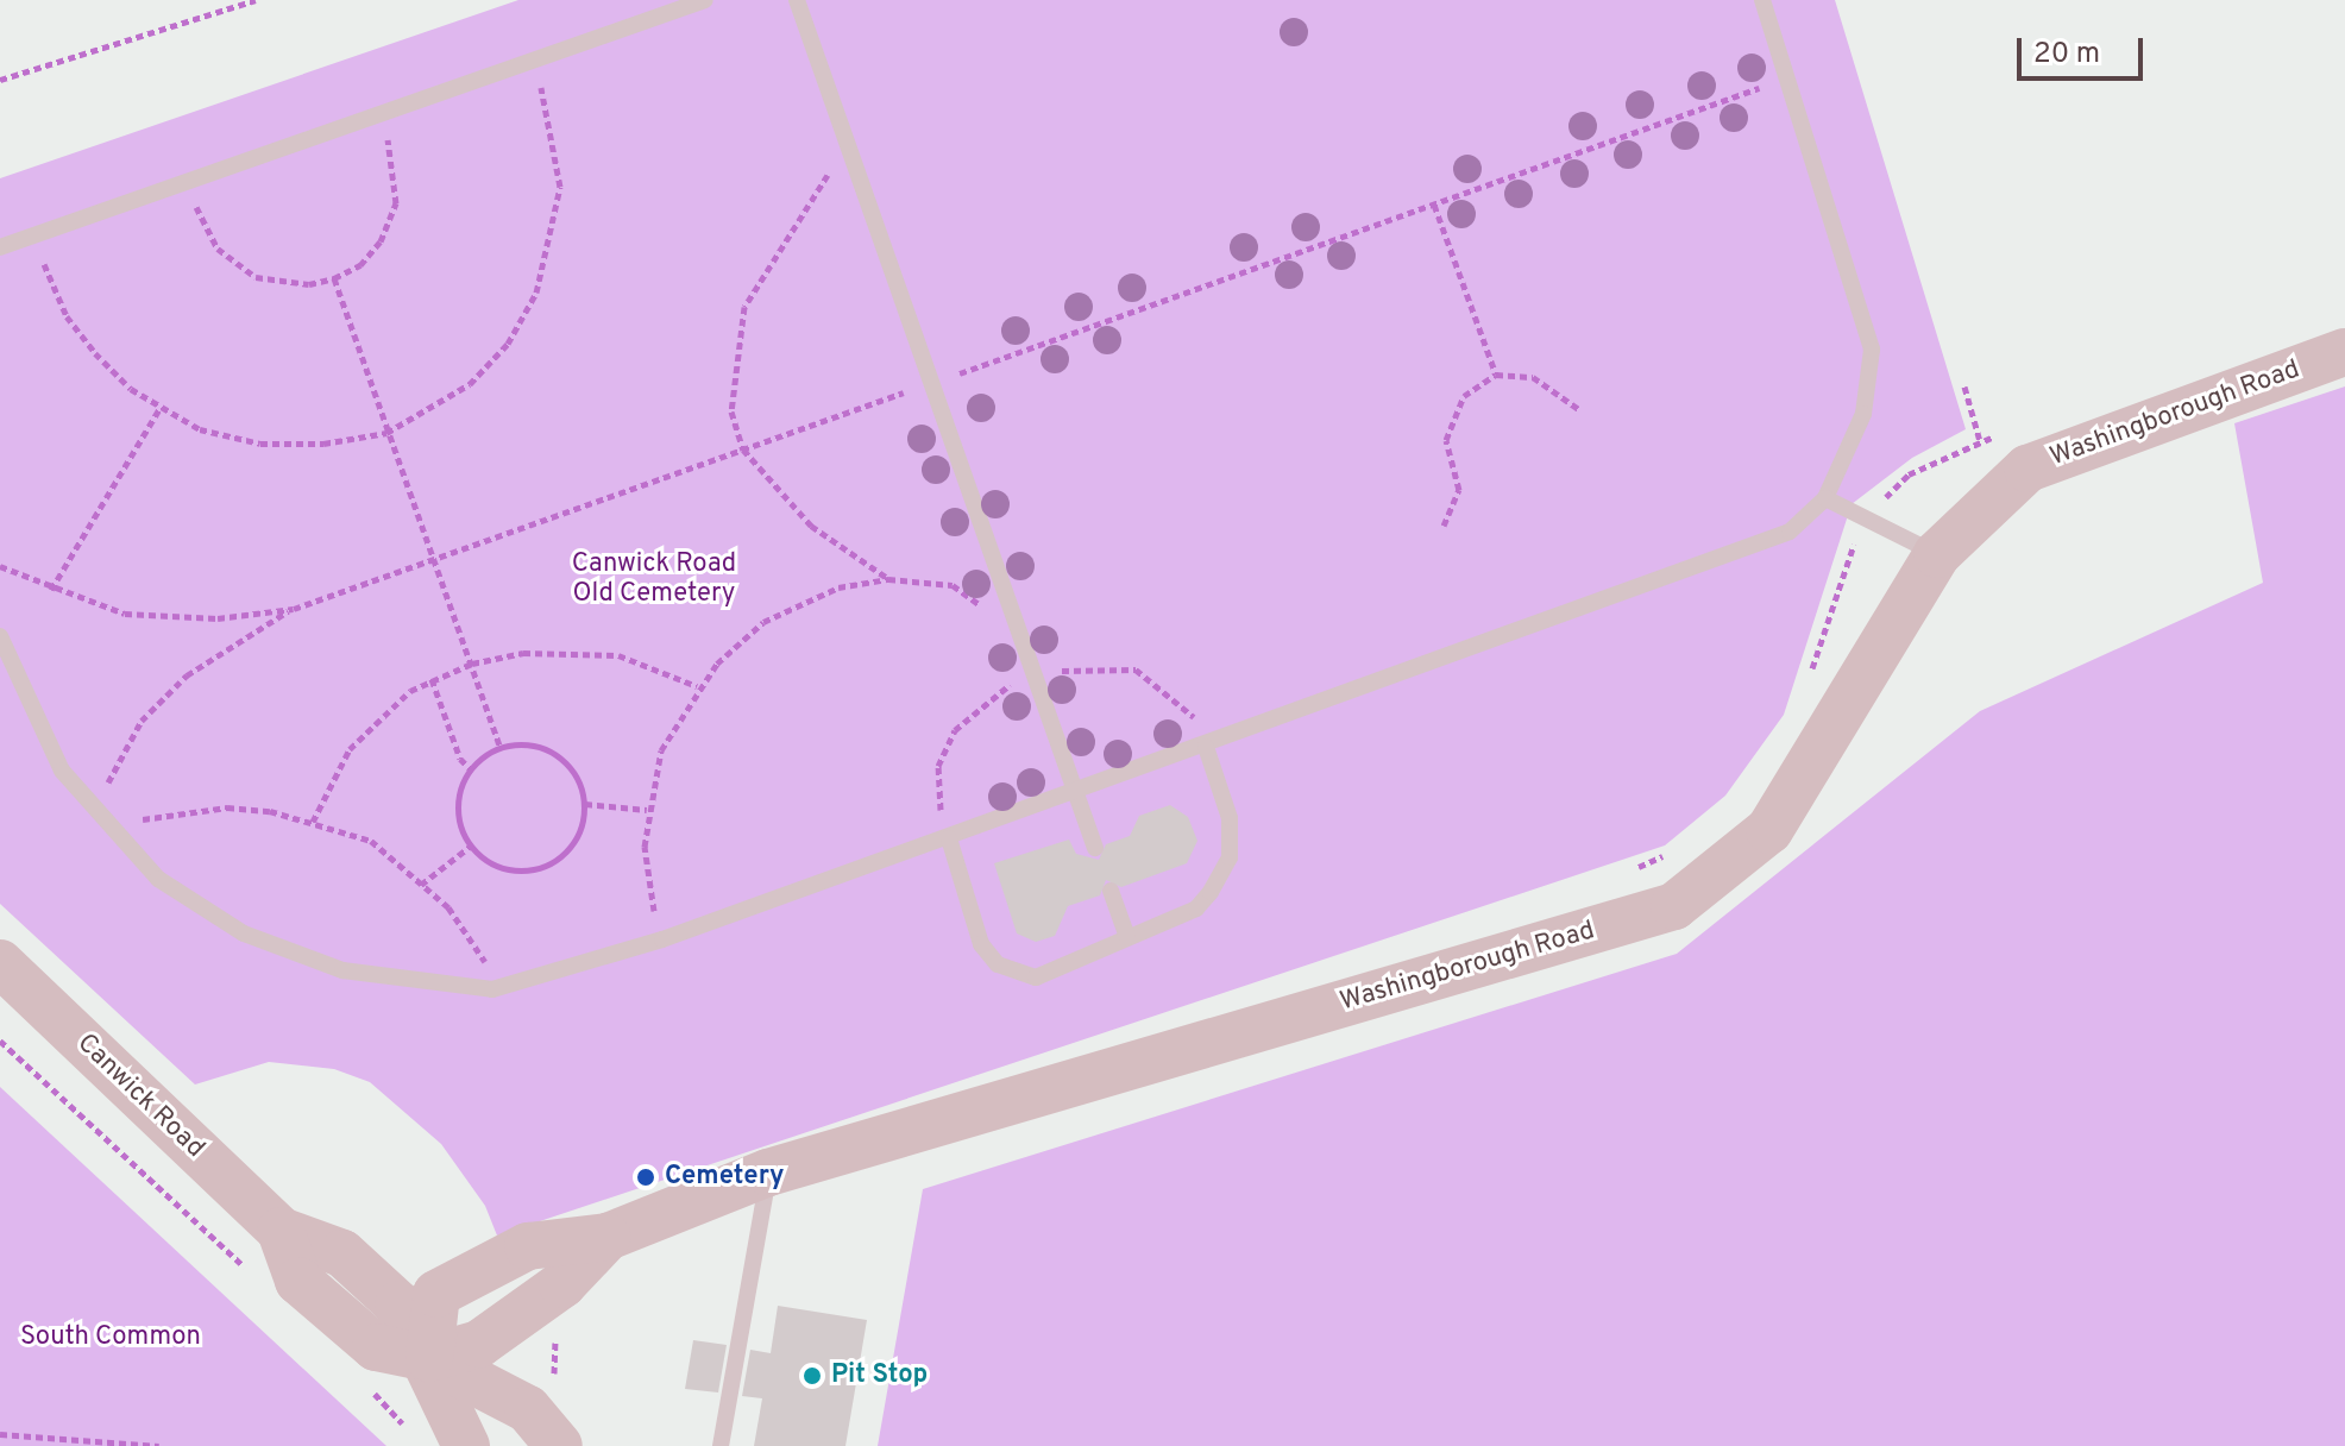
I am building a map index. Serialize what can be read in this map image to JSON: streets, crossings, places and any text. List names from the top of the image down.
{
  "streets": {
    "main road": ["Washingborough Road", "Canwick Road"]
  },
  "crossings": [
    ["Washingborough Road", "Canwick Road"]
  ],
  "parks": ["Canwick Road Old Cemetery", "South Common"],
  "places": ["Cemetery", "Pit Stop"],
  "scale_bar": "20 m"
}
